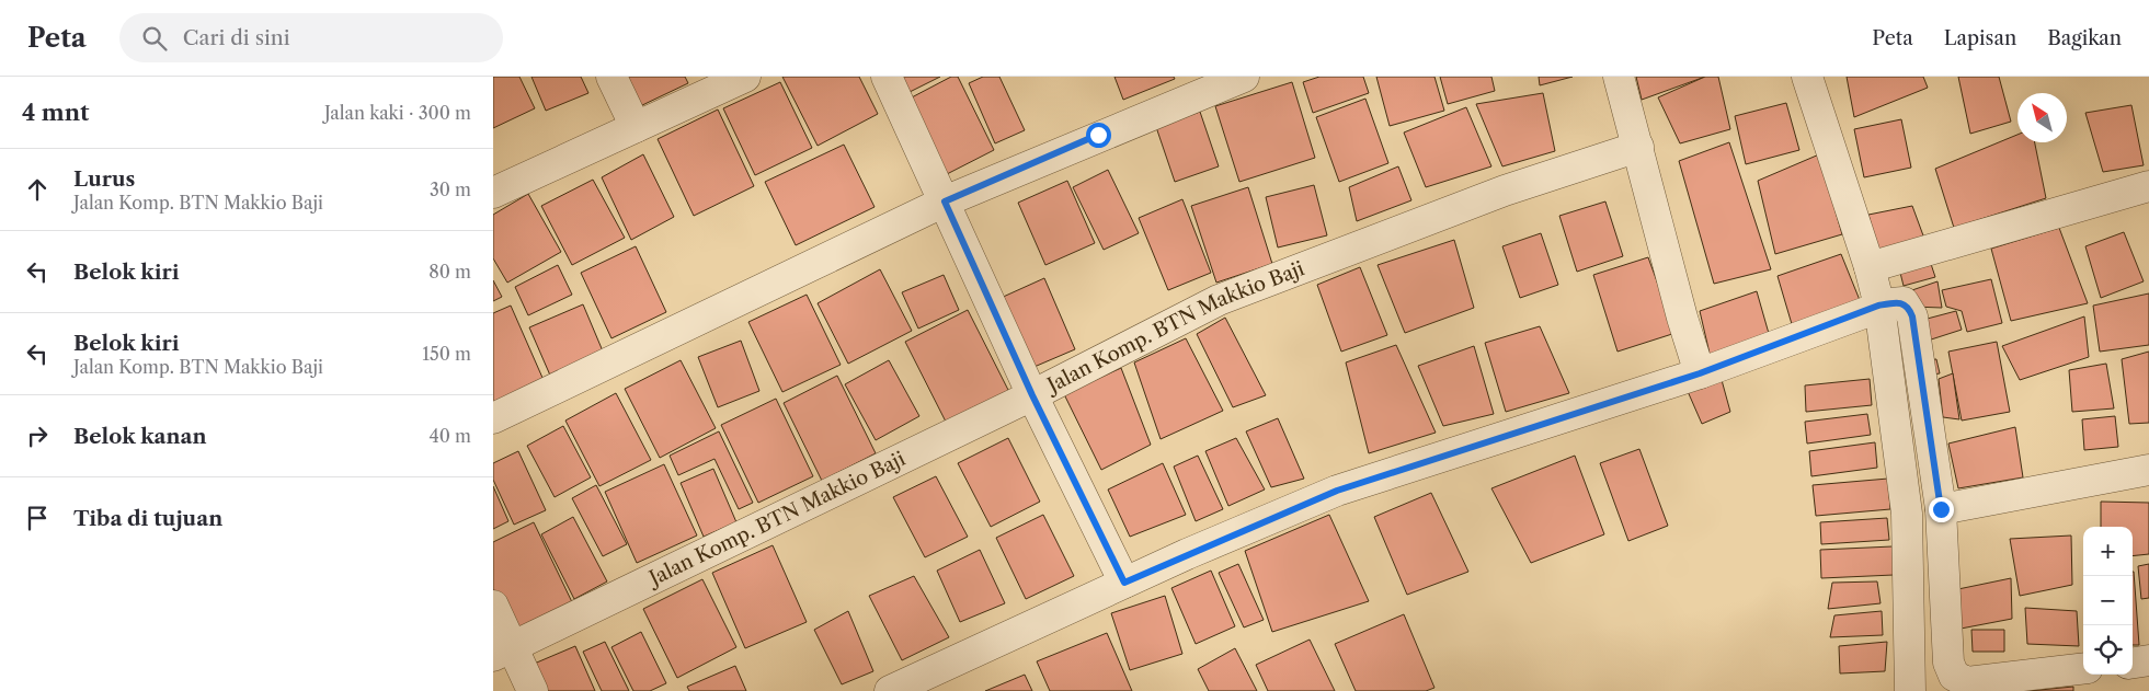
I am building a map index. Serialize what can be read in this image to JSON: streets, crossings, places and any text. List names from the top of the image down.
{
  "streets": {
    "street": ["Jalan Komp. BTN Makkio Baji"]
  },
  "north": "top left",
  "page": {
    "header": "Peta",
    "search": "Cari di sini",
    "nav": ["Peta", "Lapisan", "Bagikan"],
    "heading": ["4 mnt", "Jalan kaki · 300 m"],
    "list": [
      ["Lurus", "Jalan Komp. BTN Makkio Baji", "30 m"],
      ["Belok kiri", "80 m"],
      ["Belok kiri", "Jalan Komp. BTN Makkio Baji", "150 m"],
      ["Belok kanan", "40 m"],
      "Tiba di tujuan"
    ],
    "map_buttons": ["+", "−"]
  }
}
